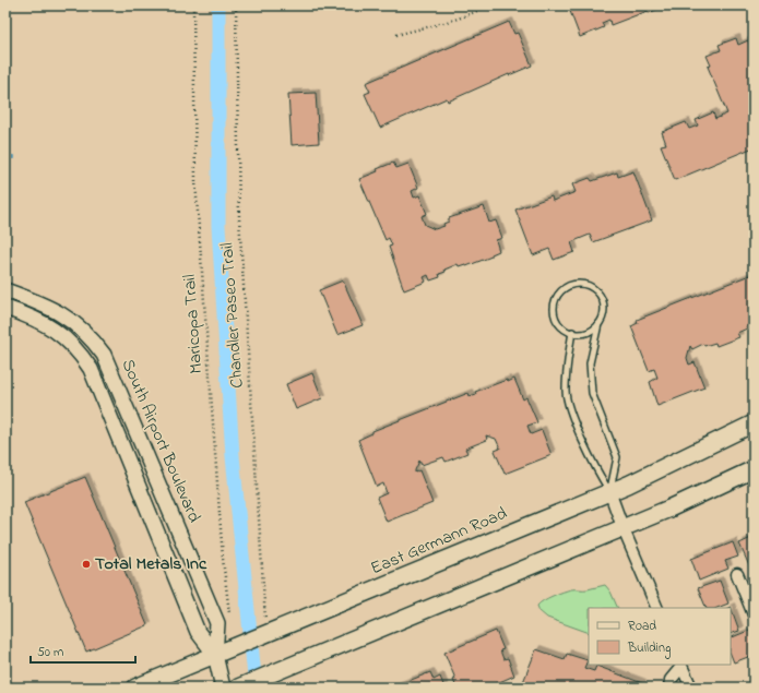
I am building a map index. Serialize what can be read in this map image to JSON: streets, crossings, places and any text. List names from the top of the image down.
{
  "streets": {
    "main road": ["East Germann Road"],
    "street": ["South Airport Boulevard"],
    "path": ["Chandler Paseo Trail", "Maricopa Trail"]
  },
  "crossings": [
    ["Chandler Paseo Trail", "East Germann Road"],
    ["South Airport Boulevard", "East Germann Road"]
  ],
  "places": ["Total Metals Inc"],
  "legend": ["Road", "Building"],
  "scale_bar": "50 m"
}
